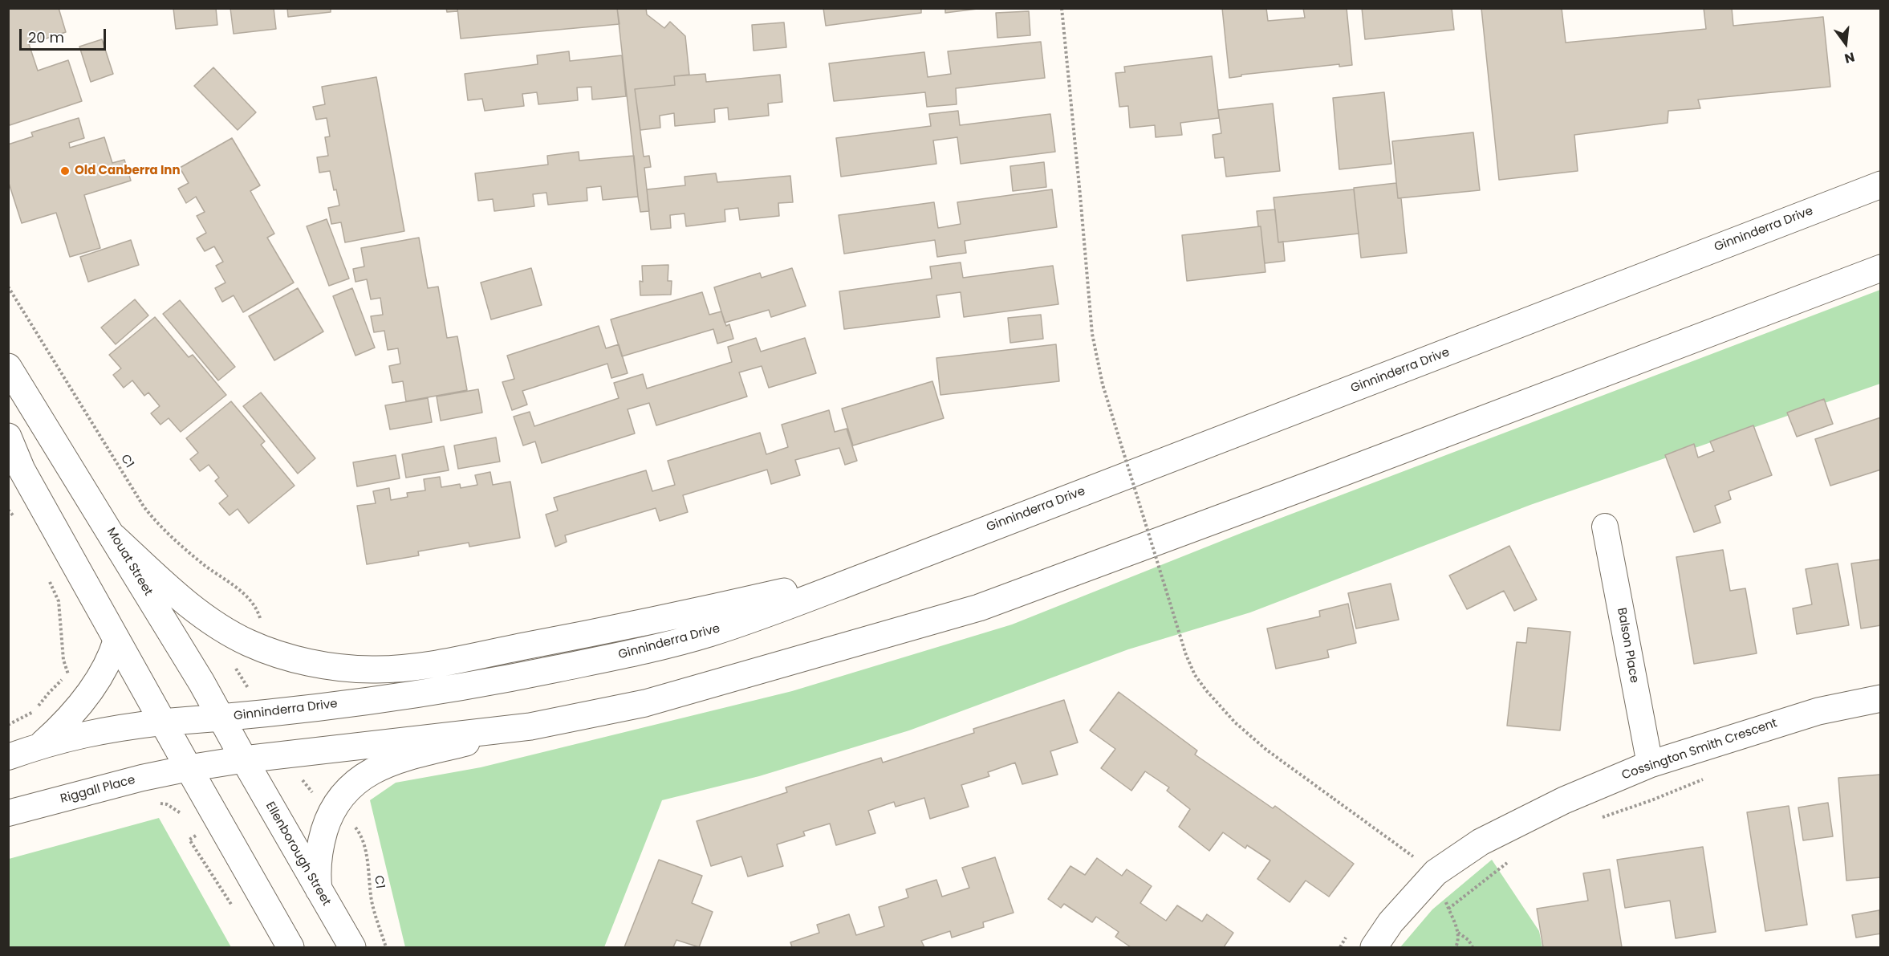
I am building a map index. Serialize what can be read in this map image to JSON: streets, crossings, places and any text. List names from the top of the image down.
{
  "streets": {
    "main road": [
      "Ginninderra Drive",
      "Mouat Street",
      "Cossington Smith Crescent",
      "Ellenborough Street"
    ],
    "street": ["Balson Place", "Riggall Place"],
    "path": ["C1"]
  },
  "crossings": [
    ["Ginninderra Drive", "Mouat Street"],
    ["Mouat Street", "Ellenborough Street"],
    ["Balson Place", "Cossington Smith Crescent"]
  ],
  "places": ["Old Canberra Inn"],
  "scale_bar": "20 m",
  "north": "bottom"
}
